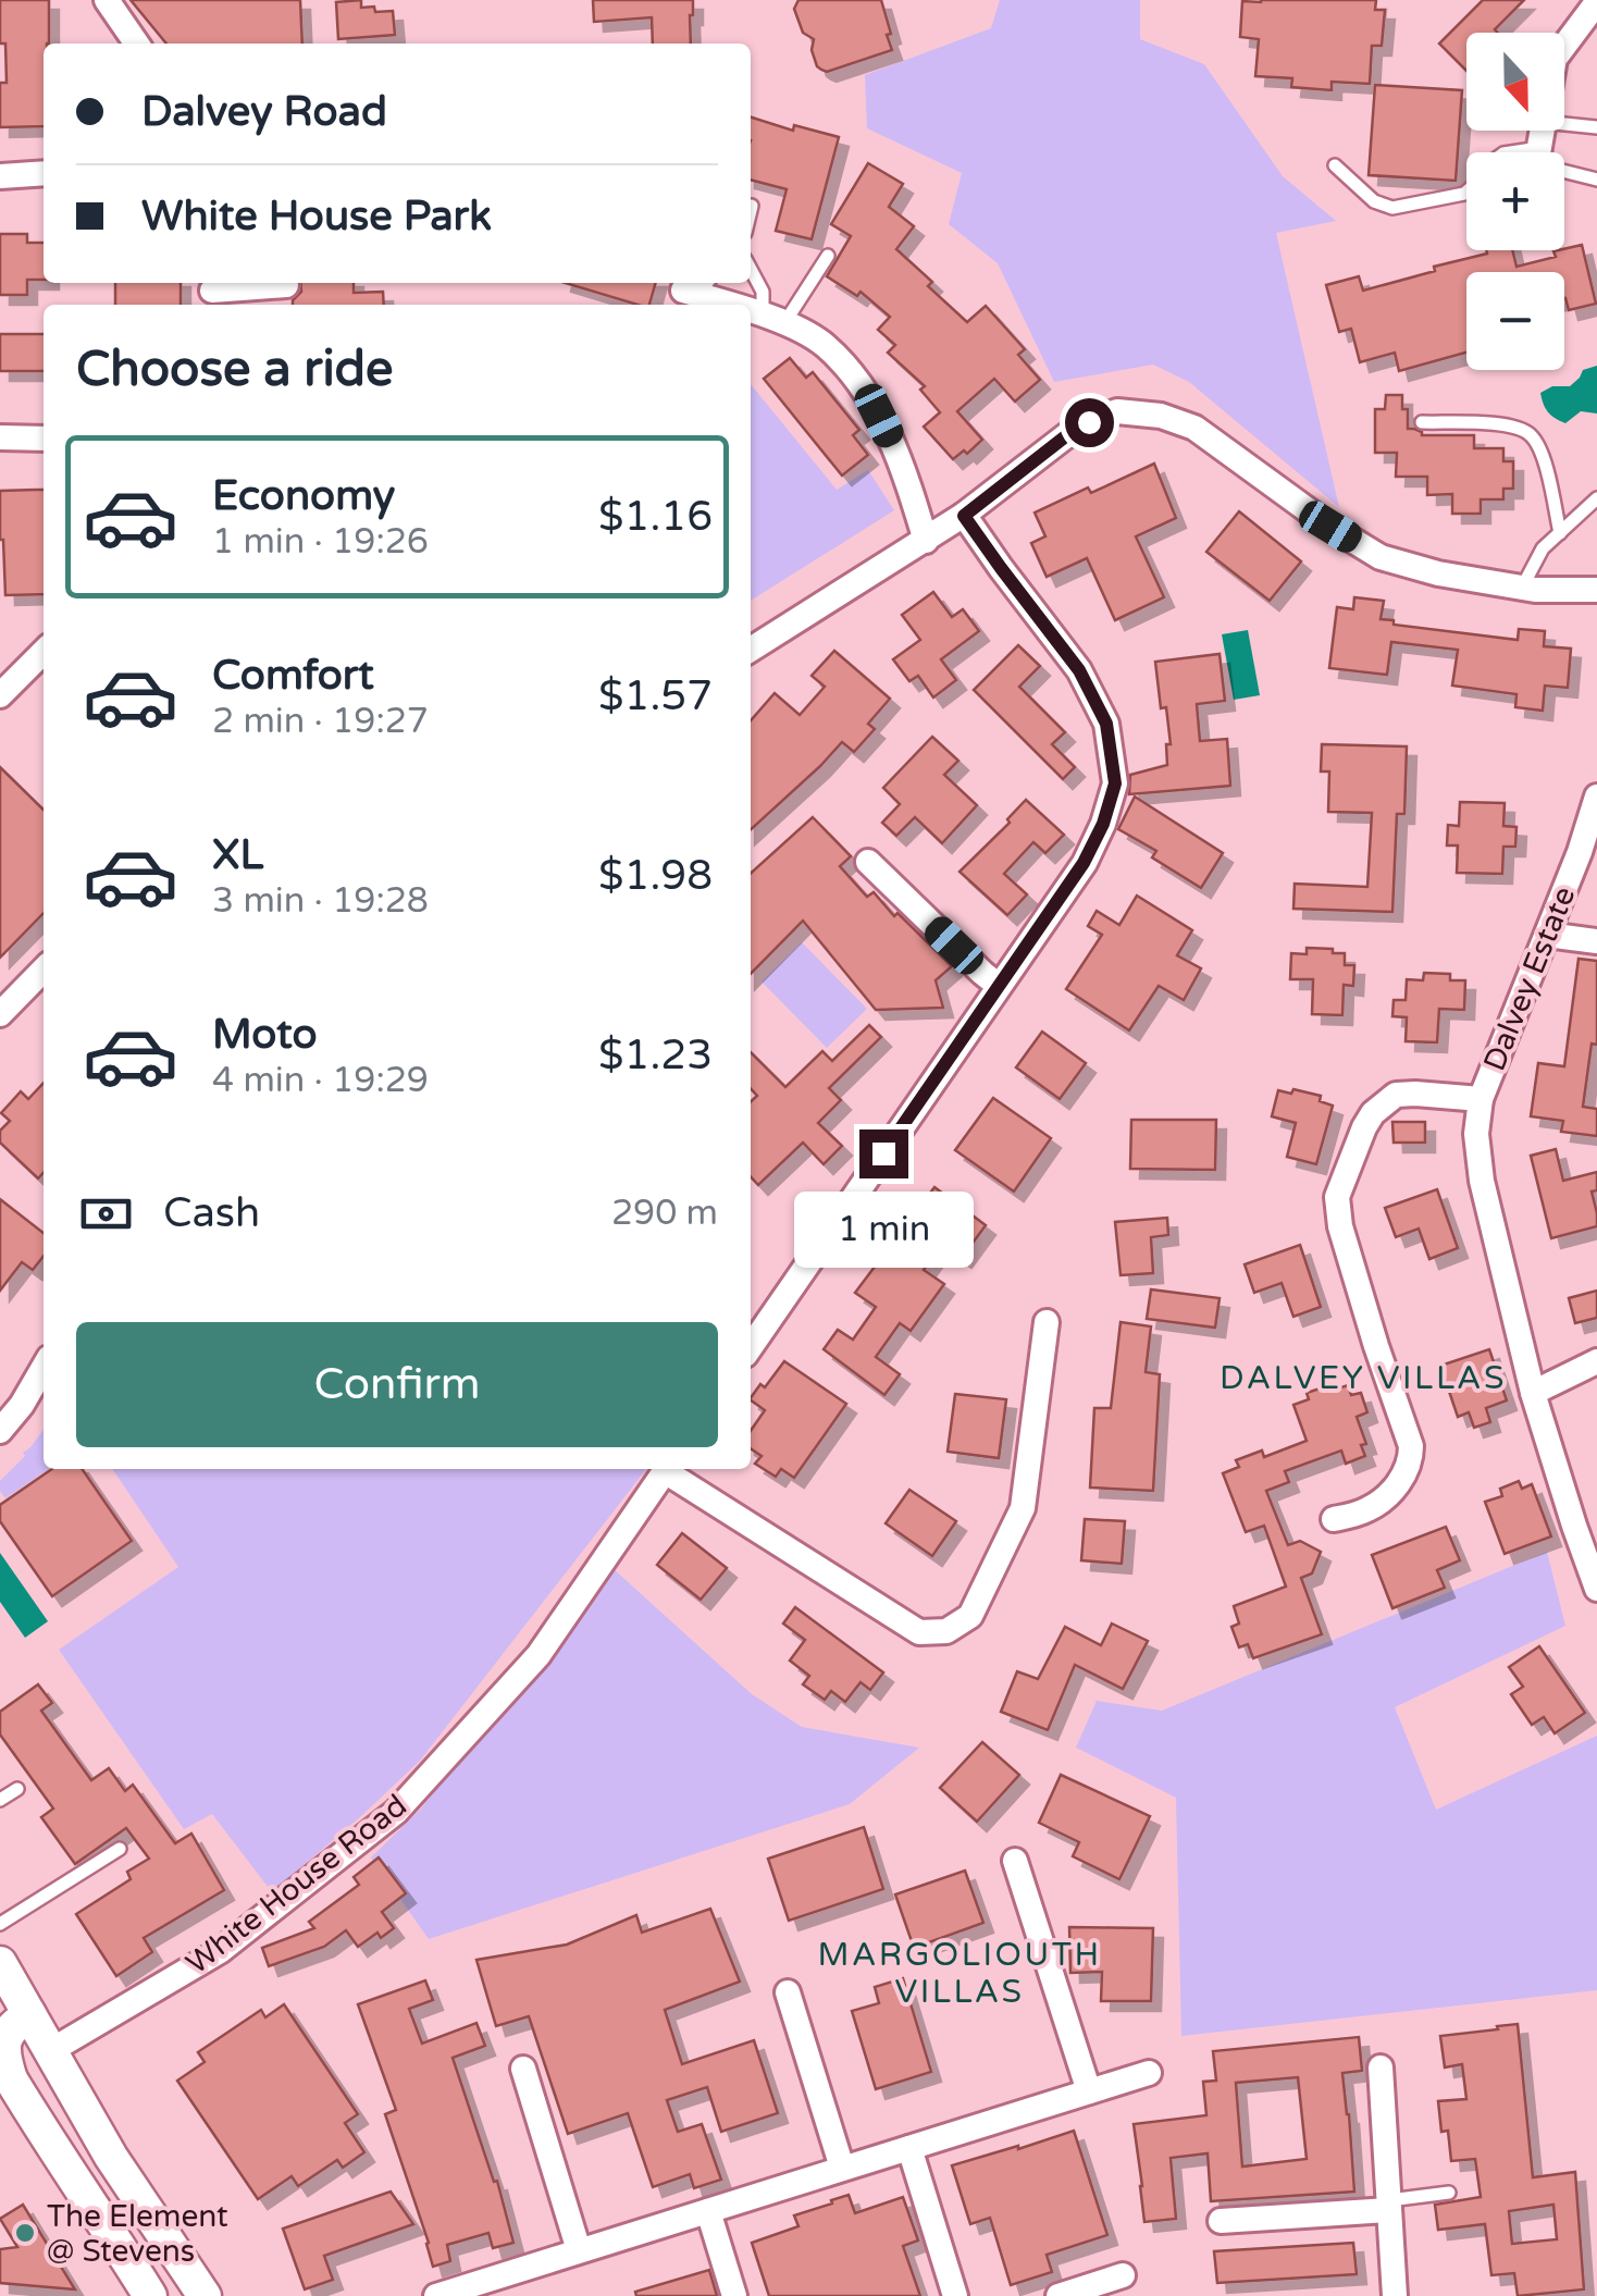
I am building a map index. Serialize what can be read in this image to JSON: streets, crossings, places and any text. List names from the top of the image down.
{
  "streets": {
    "street": ["Dalvey Estate", "White House Road"]
  },
  "districts": ["DALVEY VILLAS", "MARGOLIOUTH VILLAS"],
  "places": ["The Element @ Stevens"],
  "north": "bottom",
  "page": {
    "map_buttons": ["+", "−"],
    "banner": ["Dalvey Road", "White House Park"],
    "heading": "Choose a ride",
    "list": [
      {
        "name": "Economy",
        "note": "1 min · 19:26",
        "value": "$1.16"
      },
      {
        "name": "Comfort",
        "note": "2 min · 19:27",
        "value": "$1.57"
      },
      {
        "name": "XL",
        "note": "3 min · 19:28",
        "value": "$1.98"
      },
      {
        "name": "Moto",
        "note": "4 min · 19:29",
        "value": "$1.23"
      }
    ],
    "pay": ["Cash", "290 m"],
    "bubble": "1 min",
    "buttons": "Confirm"
  }
}
